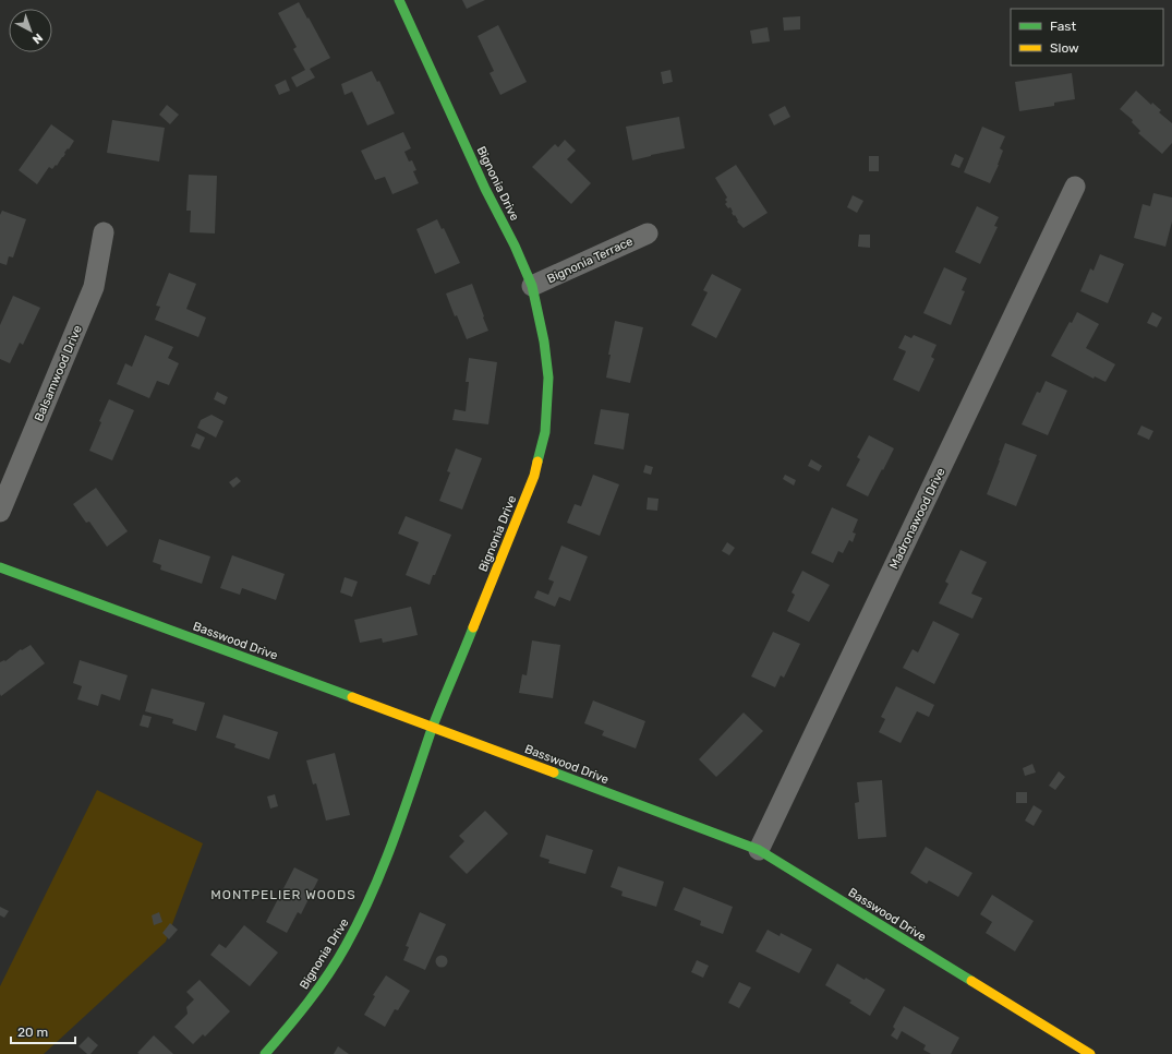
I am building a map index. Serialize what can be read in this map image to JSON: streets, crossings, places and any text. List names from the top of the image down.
{
  "streets": {
    "street": [
      "Bignonia Drive",
      "Bignonia Terrace",
      "Balsamwood Drive",
      "Madronawood Drive",
      "Basswood Drive"
    ]
  },
  "crossings": [
    ["Bignonia Drive", "Bignonia Terrace"],
    ["Bignonia Drive", "Basswood Drive"],
    ["Madronawood Drive", "Basswood Drive"]
  ],
  "districts": ["MONTPELIER WOODS"],
  "legend": ["Fast", "Slow"],
  "scale_bar": "20 m",
  "north": "bottom right"
}
